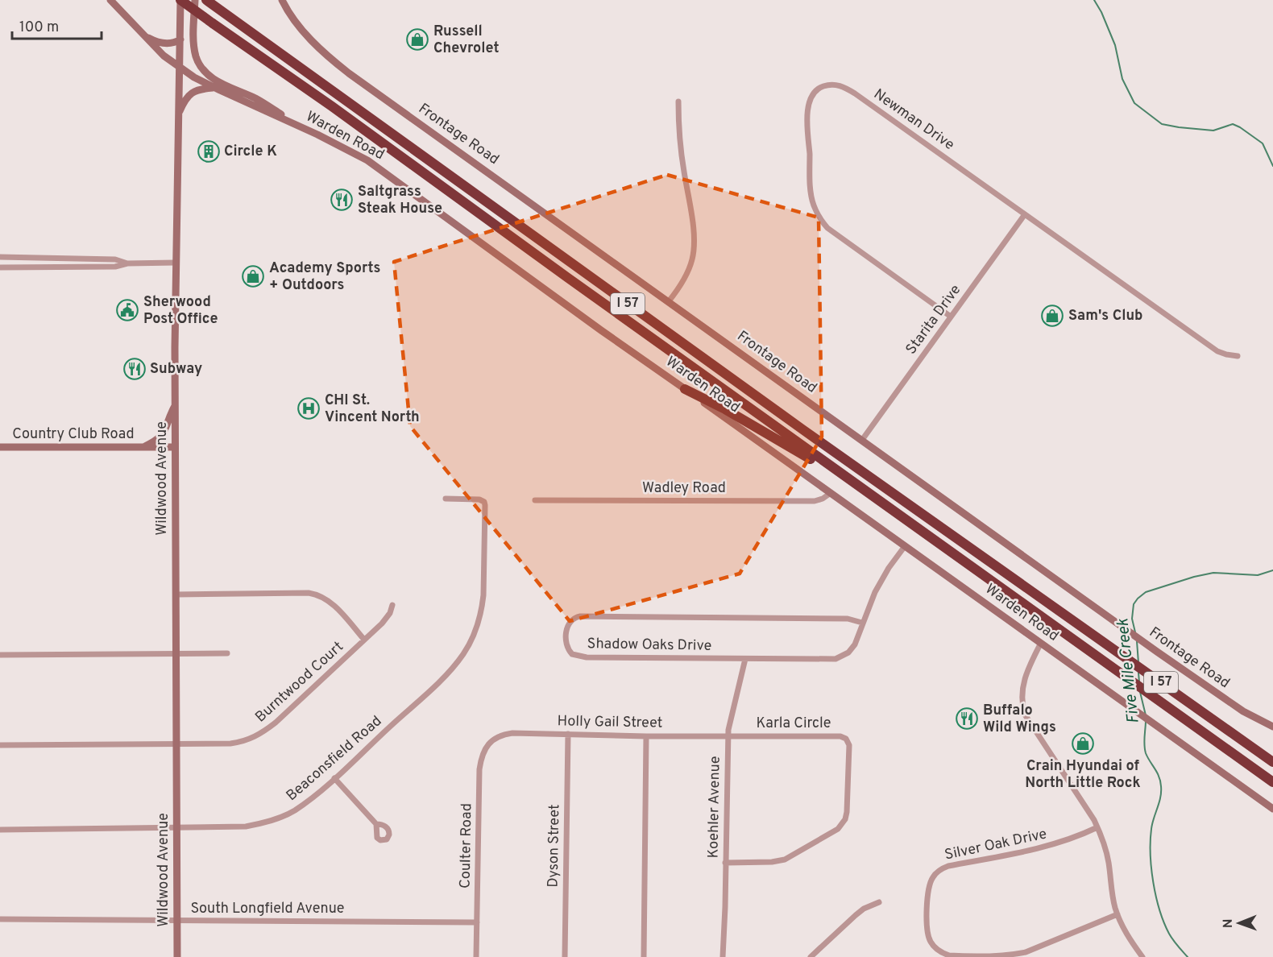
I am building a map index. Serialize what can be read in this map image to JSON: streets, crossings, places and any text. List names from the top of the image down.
{
  "streets": {
    "highway": ["I 57"],
    "main road": [
      "Frontage Road",
      "Warden Road",
      "Country Club Road",
      "Wildwood Avenue"
    ],
    "street": [
      "Newman Drive",
      "Starita Drive",
      "Wadley Road",
      "Shadow Oaks Drive",
      "Burntwood Court",
      "Holly Gail Street",
      "Karla Circle",
      "Beaconsfield Road",
      "Koehler Avenue",
      "Silver Oak Drive",
      "Coulter Road",
      "Dyson Street",
      "South Longfield Avenue"
    ]
  },
  "crossings": [
    ["Newman Drive", "Starita Drive"],
    ["Frontage Road", "Starita Drive"],
    ["Warden Road", "Wildwood Avenue"],
    ["Warden Road", "Wadley Road"],
    ["Warden Road", "Shadow Oaks Drive"],
    ["I 57", "Wildwood Avenue"],
    ["Country Club Road", "Wildwood Avenue"],
    ["Wildwood Avenue", "Burntwood Court"],
    ["Wildwood Avenue", "Beaconsfield Road"],
    ["Wildwood Avenue", "South Longfield Avenue"],
    ["Shadow Oaks Drive", "Koehler Avenue"],
    ["Holly Gail Street", "Karla Circle"],
    ["Holly Gail Street", "Koehler Avenue"],
    ["Holly Gail Street", "Coulter Road"],
    ["Holly Gail Street", "Dyson Street"],
    ["Karla Circle", "Koehler Avenue"],
    ["Coulter Road", "South Longfield Avenue"]
  ],
  "water": ["Five Mile Creek"],
  "places": {
    "shop": [
      "Russell Chevrolet",
      "Academy Sports + Outdoors",
      "Sam's Club",
      "Crain Hyundai of North Little Rock"
    ],
    "building": ["Circle K"],
    "restaurant": ["Saltgrass Steak House", "Subway", "Buffalo Wild Wings"],
    "public building": ["Sherwood Post Office"],
    "hospital": ["CHI St. Vincent North"]
  },
  "scale_bar": "100 m",
  "north": "left"
}
